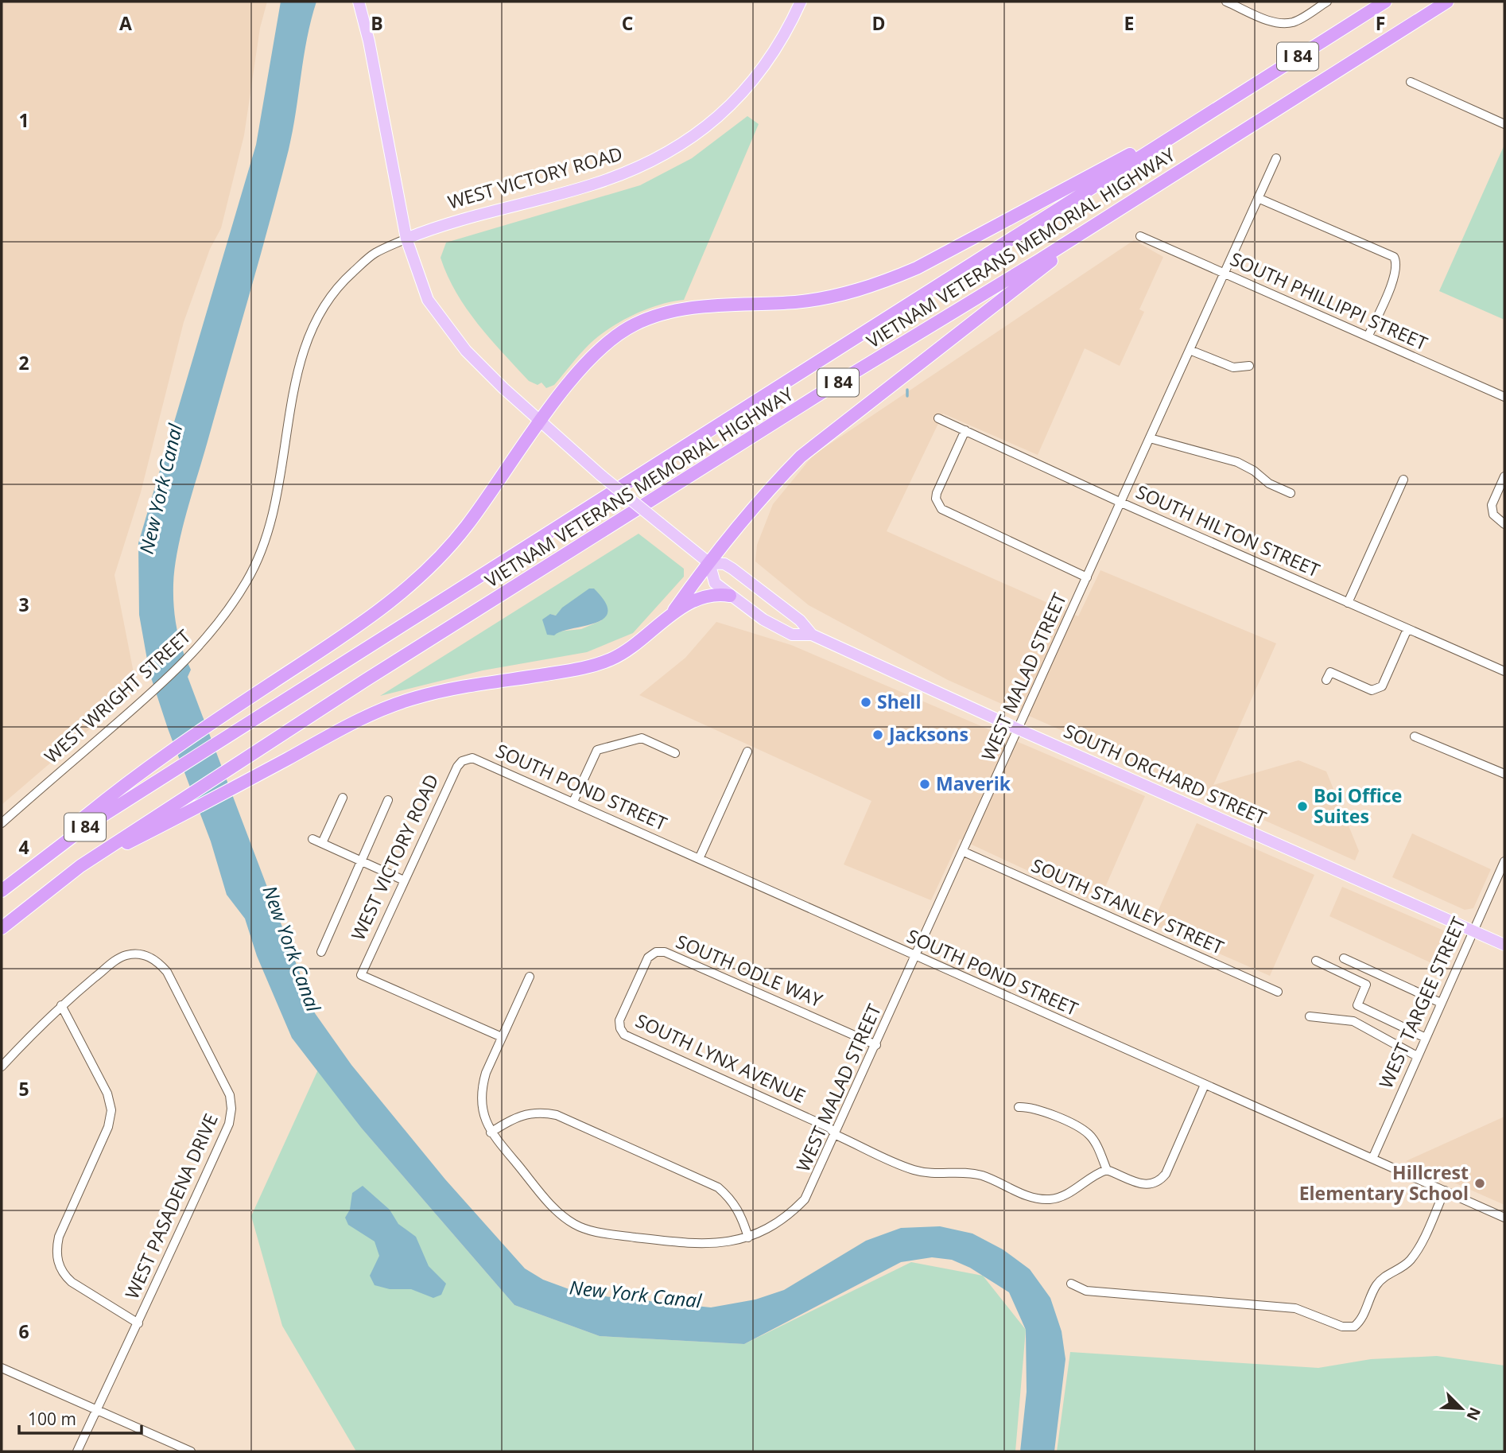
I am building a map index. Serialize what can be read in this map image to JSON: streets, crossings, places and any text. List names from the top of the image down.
{
  "streets": {
    "highway": ["I 84", "VIETNAM VETERANS MEMORIAL HIGHWAY"],
    "main road": ["WEST VICTORY ROAD", "SOUTH ORCHARD STREET"],
    "street": [
      "SOUTH PHILLIPPI STREET",
      "SOUTH HILTON STREET",
      "WEST MALAD STREET",
      "WEST WRIGHT STREET",
      "SOUTH POND STREET",
      "SOUTH STANLEY STREET",
      "SOUTH ODLE WAY",
      "WEST TARGEE STREET",
      "SOUTH LYNX AVENUE",
      "WEST PASADENA DRIVE"
    ]
  },
  "crossings": [
    ["WEST VICTORY ROAD", "WEST WRIGHT STREET"],
    ["WEST VICTORY ROAD", "SOUTH ORCHARD STREET"],
    ["WEST VICTORY ROAD", "SOUTH POND STREET"],
    ["SOUTH PHILLIPPI STREET", "WEST MALAD STREET"],
    ["SOUTH HILTON STREET", "WEST MALAD STREET"],
    ["WEST MALAD STREET", "SOUTH ORCHARD STREET"],
    ["WEST MALAD STREET", "SOUTH POND STREET"],
    ["WEST MALAD STREET", "SOUTH STANLEY STREET"],
    ["WEST MALAD STREET", "SOUTH ODLE WAY"],
    ["WEST MALAD STREET", "SOUTH LYNX AVENUE"],
    ["WEST WRIGHT STREET", "SOUTH ORCHARD STREET"],
    ["SOUTH ORCHARD STREET", "WEST TARGEE STREET"],
    ["SOUTH POND STREET", "WEST TARGEE STREET"],
    ["SOUTH ODLE WAY", "SOUTH LYNX AVENUE"]
  ],
  "water": ["New York Canal"],
  "places": [
    "Shell",
    "Jacksons",
    "Maverik",
    "Boi Office Suites",
    "Hillcrest Elementary School"
  ],
  "scale_bar": "100 m",
  "north": "bottom right",
  "grid": {
    "columns": [
      "A",
      "B",
      "C",
      "D",
      "E",
      "F"
    ],
    "rows": [
      "1",
      "2",
      "3",
      "4",
      "5",
      "6"
    ]
  }
}
